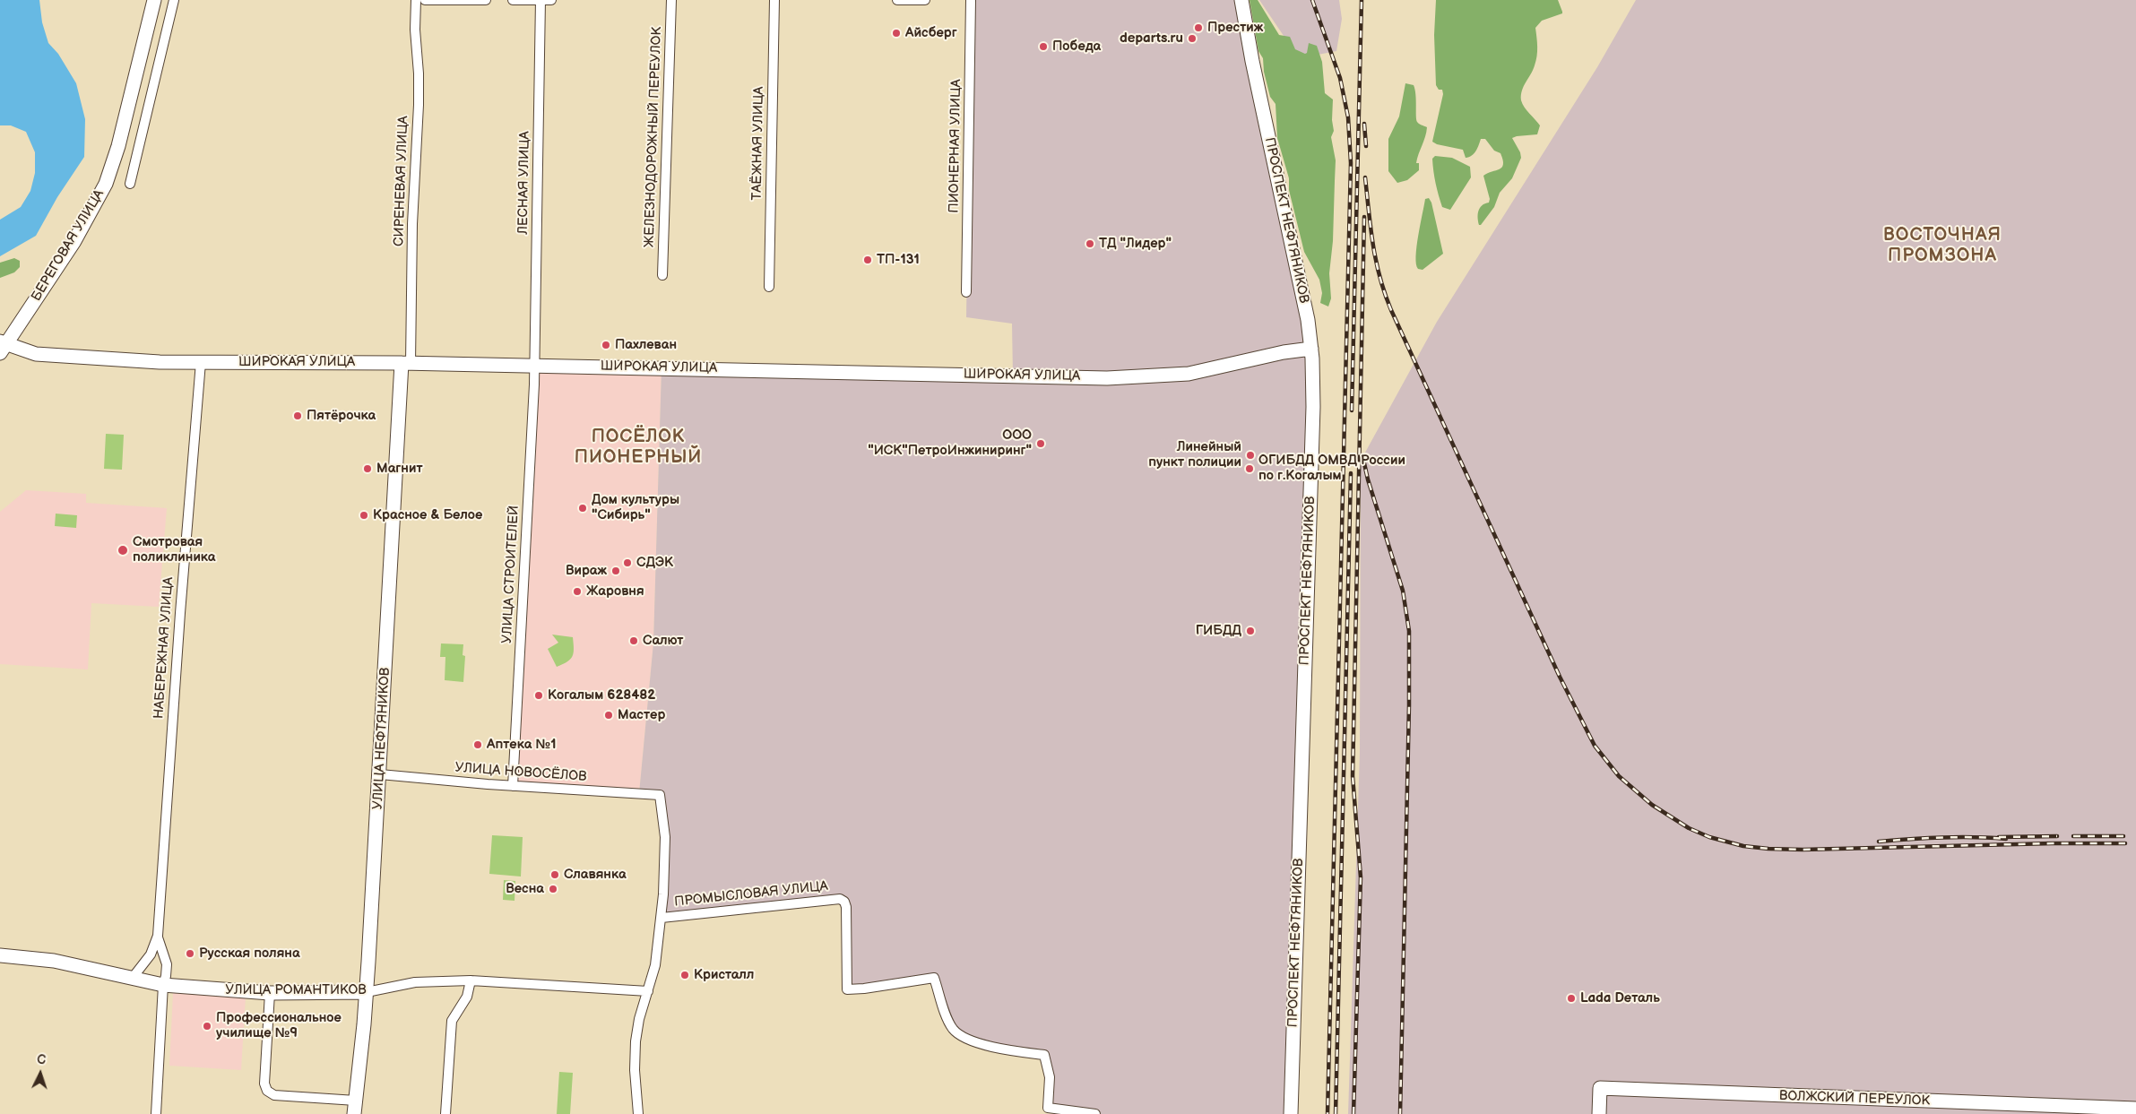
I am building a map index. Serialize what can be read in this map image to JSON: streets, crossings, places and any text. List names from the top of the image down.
{
  "streets": {
    "street": [
      "ЖЕЛЕЗНОДОРОЖНЫЙ ПЕРЕУЛОК",
      "ТАЁЖНАЯ УЛИЦА",
      "ПИОНЕРНАЯ УЛИЦА",
      "СИРЕНЕВАЯ УЛИЦА",
      "ЛЕСНАЯ УЛИЦА",
      "ПРОСПЕКТ НЕФТЯНИКОВ",
      "БЕРЕГОВАЯ УЛИЦА",
      "ШИРОКАЯ УЛИЦА",
      "УЛИЦА СТРОИТЕЛЕЙ",
      "НАБЕРЕЖНАЯ УЛИЦА",
      "УЛИЦА НЕФТЯНИКОВ",
      "УЛИЦА НОВОСЁЛОВ",
      "ПРОМЫСЛОВАЯ УЛИЦА",
      "УЛИЦА РОМАНТИКОВ",
      "ВОЛЖСКИЙ ПЕРЕУЛОК"
    ]
  },
  "crossings": [
    ["СИРЕНЕВАЯ УЛИЦА", "ШИРОКАЯ УЛИЦА"],
    ["СИРЕНЕВАЯ УЛИЦА", "УЛИЦА НЕФТЯНИКОВ"],
    ["ЛЕСНАЯ УЛИЦА", "ШИРОКАЯ УЛИЦА"],
    ["ЛЕСНАЯ УЛИЦА", "УЛИЦА СТРОИТЕЛЕЙ"],
    ["ПРОСПЕКТ НЕФТЯНИКОВ", "ШИРОКАЯ УЛИЦА"],
    ["БЕРЕГОВАЯ УЛИЦА", "ШИРОКАЯ УЛИЦА"],
    ["ШИРОКАЯ УЛИЦА", "УЛИЦА СТРОИТЕЛЕЙ"],
    ["ШИРОКАЯ УЛИЦА", "НАБЕРЕЖНАЯ УЛИЦА"],
    ["ШИРОКАЯ УЛИЦА", "УЛИЦА НЕФТЯНИКОВ"],
    ["УЛИЦА СТРОИТЕЛЕЙ", "УЛИЦА НОВОСЁЛОВ"],
    ["НАБЕРЕЖНАЯ УЛИЦА", "УЛИЦА РОМАНТИКОВ"],
    ["УЛИЦА НЕФТЯНИКОВ", "УЛИЦА НОВОСЁЛОВ"],
    ["УЛИЦА НЕФТЯНИКОВ", "УЛИЦА РОМАНТИКОВ"],
    ["УЛИЦА НОВОСЁЛОВ", "ПРОМЫСЛОВАЯ УЛИЦА"]
  ],
  "districts": ["ВОСТОЧНАЯ ПРОМЗОНА", "ПОСЁЛОК ПИОНЕРНЫЙ"],
  "places": [
    "Престиж",
    "Айсберг",
    "departs.ru",
    "Победа",
    "ТД \"Лидер\"",
    "ТП-131",
    "Пахлеван",
    "Пятёрочка",
    "ООО \"ИСК\"ПетроИнжиниринг\"",
    "Линейный пункт полиции",
    "Магнит",
    "ОГИБДД ОМВД России по г.Когалым",
    "Дом культуры \"Сибирь\"",
    "Красное & Белое",
    "Смотровая поликлиника",
    "СДЭК",
    "Вираж",
    "Жаровня",
    "ГИБДД",
    "Салют",
    "Когалым 628482",
    "Мастер",
    "Аптека №1",
    "Славянка",
    "Весна",
    "Русская поляна",
    "Кристалл",
    "Lada Dеталь",
    "Профессиональное училище №9"
  ],
  "north": "top"
}
